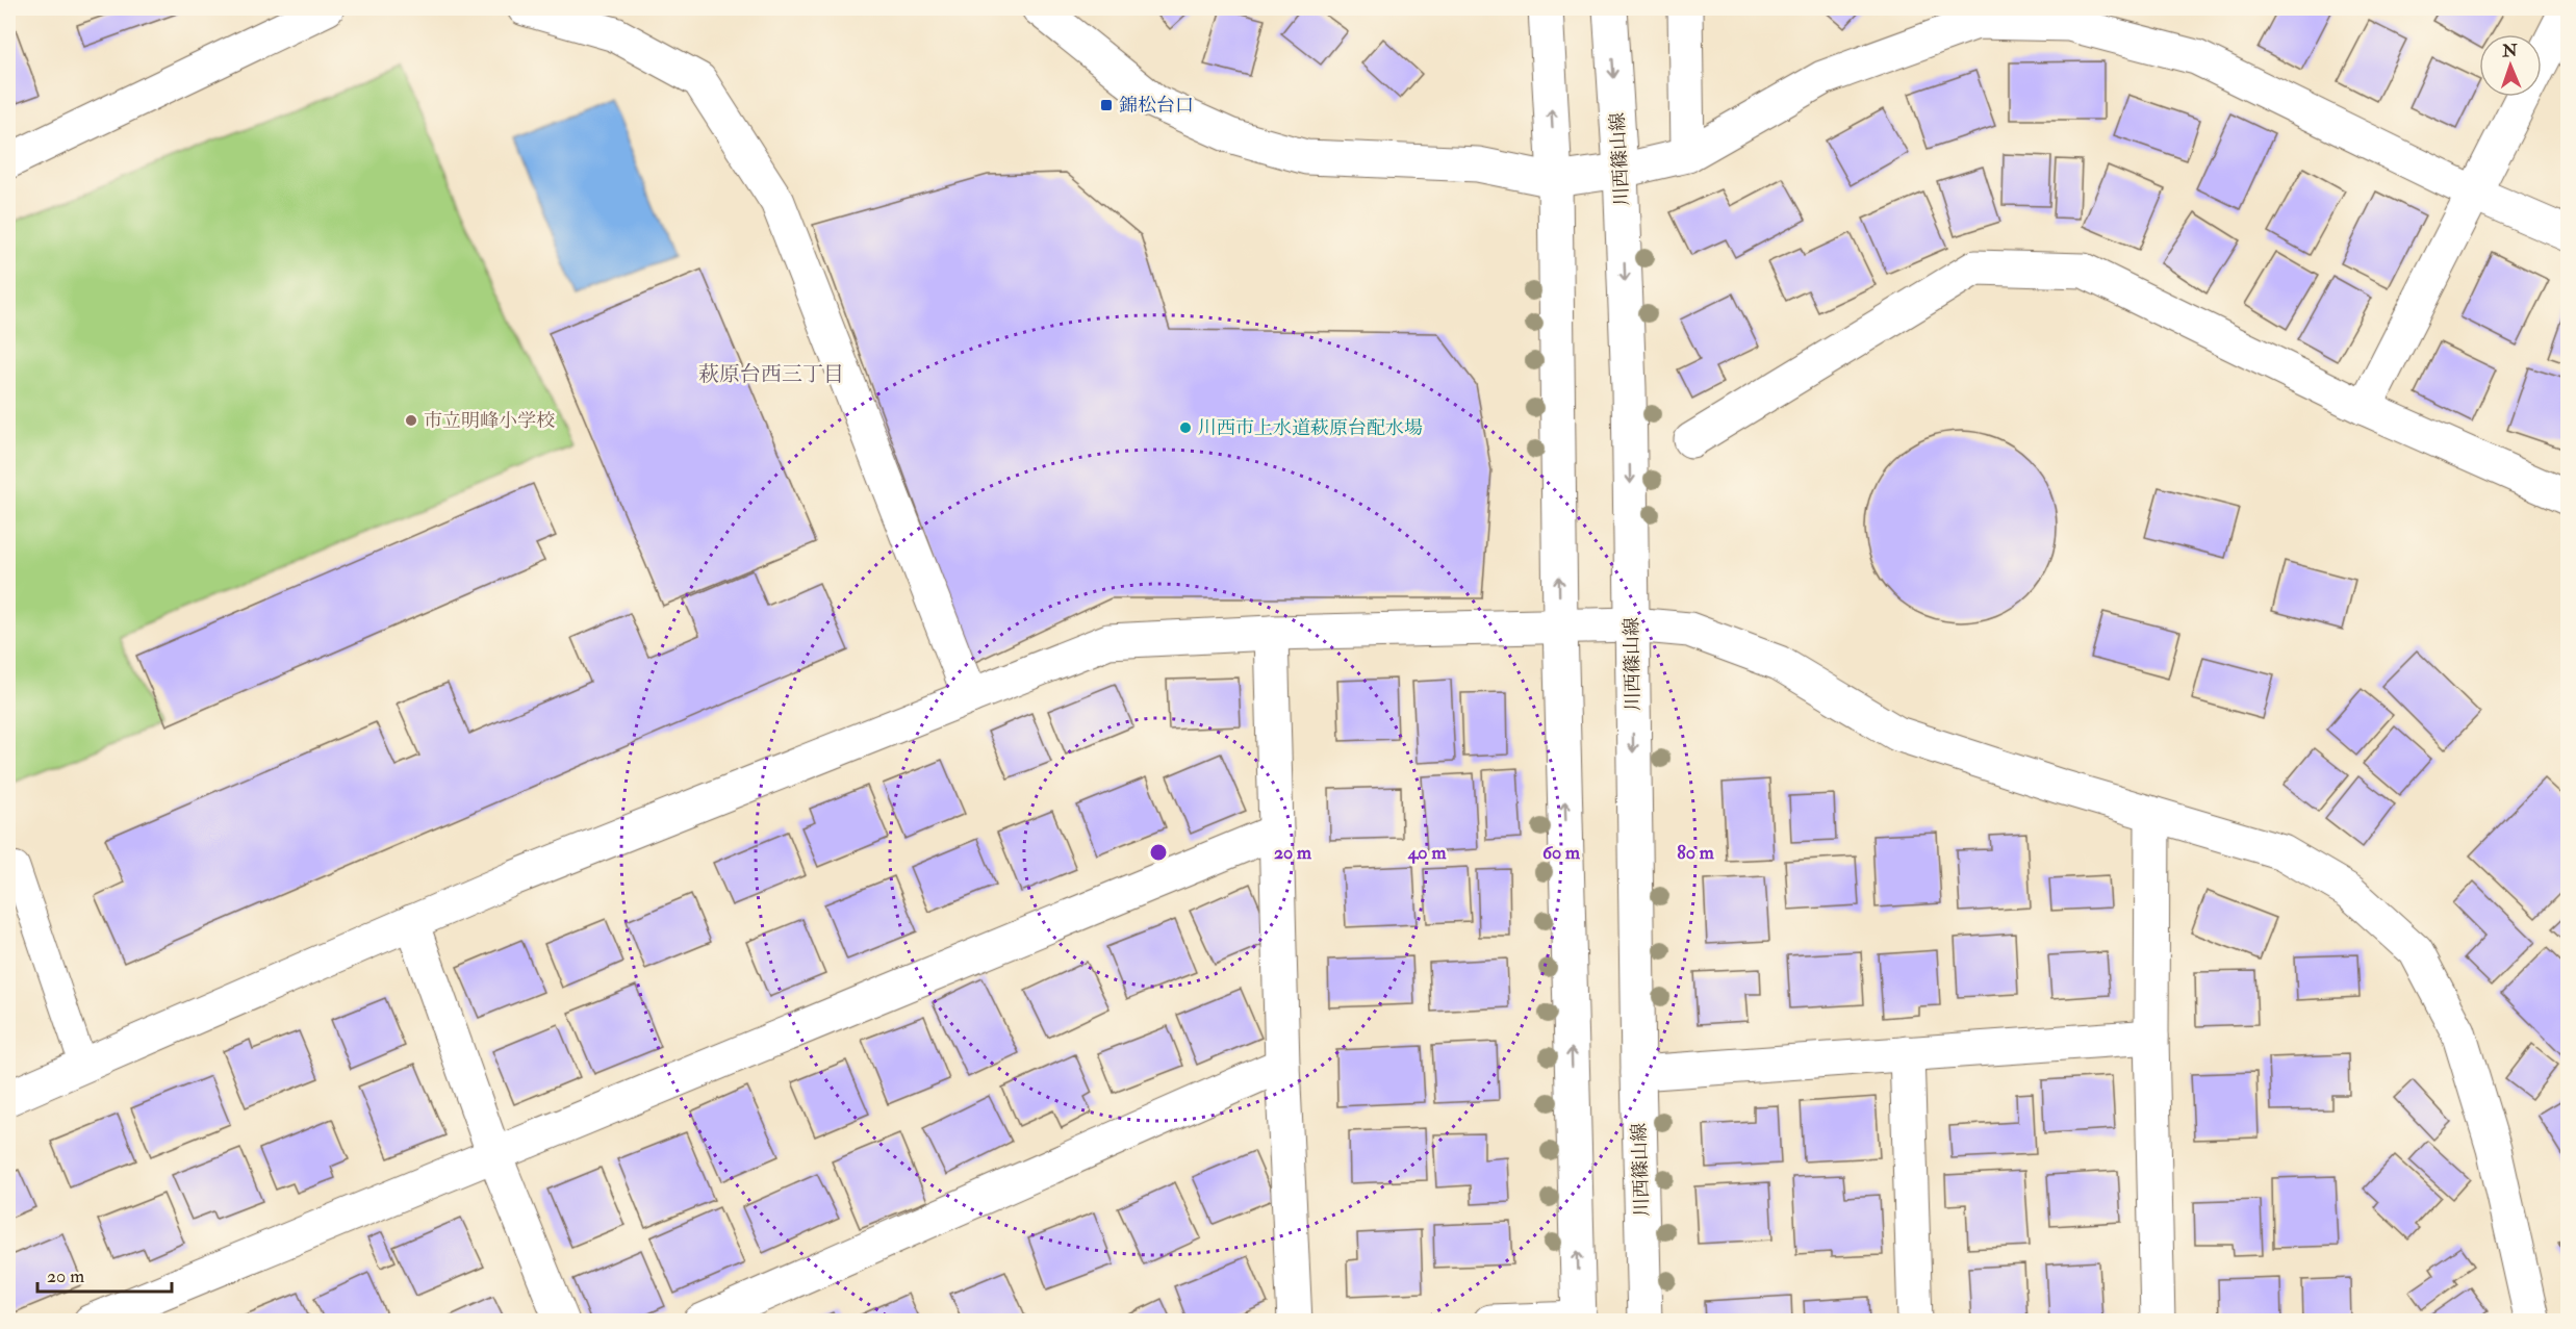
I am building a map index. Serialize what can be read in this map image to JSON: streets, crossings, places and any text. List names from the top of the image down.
{
  "streets": {
    "street": ["川西篠山線"]
  },
  "districts": ["萩原台西三丁目"],
  "places": {
    "transit": ["錦松台口"],
    "other": ["市立明峰小学校", "川西市上水道萩原台配水場"]
  },
  "scale_bar": "20 m",
  "north": "top",
  "rings": [
    "20 m",
    "40 m",
    "60 m",
    "80 m"
  ]
}
